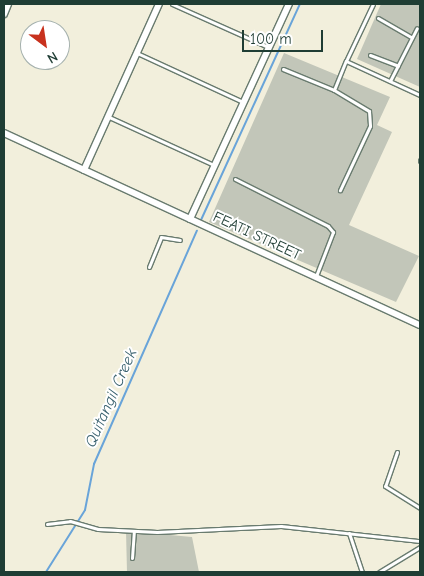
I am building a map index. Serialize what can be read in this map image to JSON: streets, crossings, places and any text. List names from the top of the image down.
{
  "streets": {
    "street": ["FEATI STREET"]
  },
  "water": ["Quitangil Creek"],
  "scale_bar": "100 m",
  "north": "bottom right"
}
